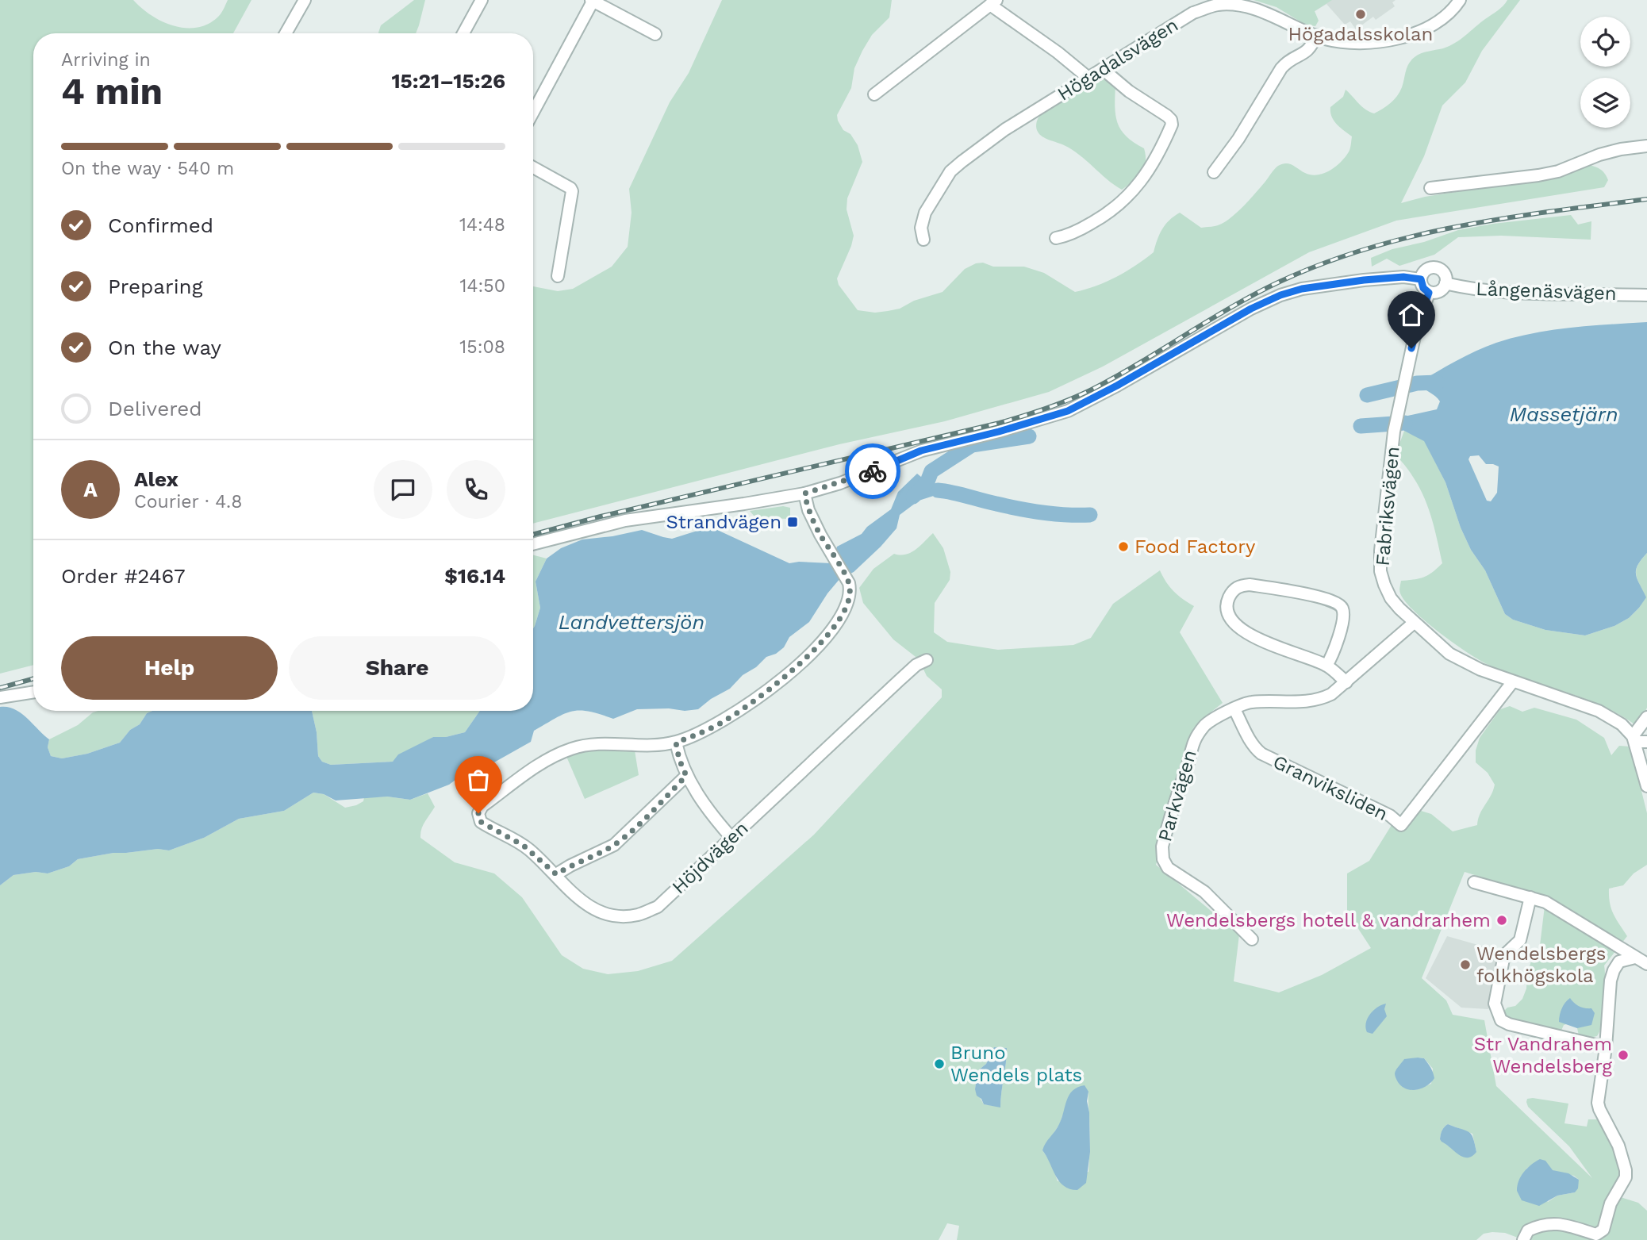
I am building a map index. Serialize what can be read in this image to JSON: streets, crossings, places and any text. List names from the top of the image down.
{
  "streets": {
    "street": [
      "Högadalsvägen",
      "Långenäsvägen",
      "Fabriksvägen",
      "Granviksliden",
      "Parkvägen",
      "Höjdvägen"
    ]
  },
  "crossings": [
    ["Långenäsvägen", "Fabriksvägen"],
    ["Fabriksvägen", "Granviksliden"],
    ["Fabriksvägen", "Parkvägen"],
    ["Granviksliden", "Parkvägen"]
  ],
  "water": ["Massetjärn", "Landvettersjön"],
  "places": {
    "other": [
      "Högadalsskolan",
      "Food Factory",
      "Wendelsbergs hotell & vandrarhem",
      "Wendelsbergs folkhögskola",
      "Str Vandrahem Wendelsberg",
      "Bruno Wendels plats"
    ],
    "transit": ["Strandvägen"]
  },
  "page": {
    "heading": ["4 min", "Arriving in", "15:21–15:26"],
    "panel": [
      "Alex",
      "Courier · 4.8",
      "Order #2467",
      "$16.14"
    ],
    "bar": "On the way · 540 m",
    "list": [
      ["Confirmed", "14:48"],
      ["Preparing", "14:50"],
      ["On the way", "15:08"],
      "Delivered"
    ],
    "round": "A",
    "buttons": ["Help", "Share"]
  }
}
